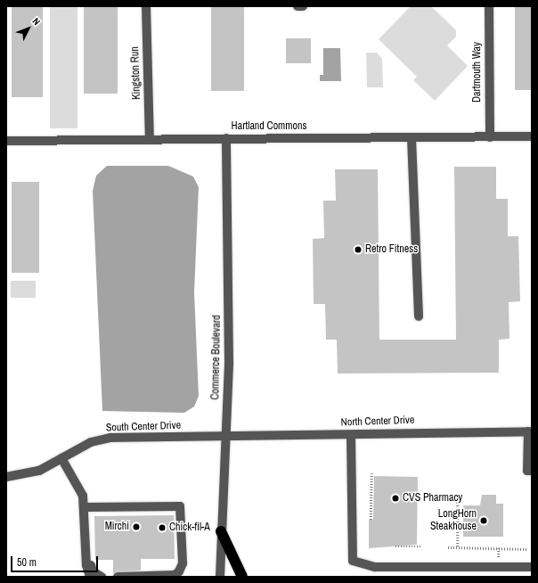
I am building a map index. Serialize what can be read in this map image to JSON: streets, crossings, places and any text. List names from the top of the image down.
{
  "streets": {
    "street": [
      "Dartmouth Way",
      "Kingston Run",
      "Hartland Commons",
      "Commerce Boulevard",
      "North Center Drive",
      "South Center Drive"
    ]
  },
  "crossings": [
    ["Dartmouth Way", "Hartland Commons"],
    ["Kingston Run", "Hartland Commons"],
    ["Hartland Commons", "Commerce Boulevard"],
    ["Commerce Boulevard", "North Center Drive"],
    ["Commerce Boulevard", "South Center Drive"],
    ["North Center Drive", "South Center Drive"]
  ],
  "places": [
    "Retro Fitness",
    "CVS Pharmacy",
    "LongHorn Steakhouse",
    "Mirchi",
    "Chick-fil-A"
  ],
  "scale_bar": "50 m",
  "north": "top right"
}
